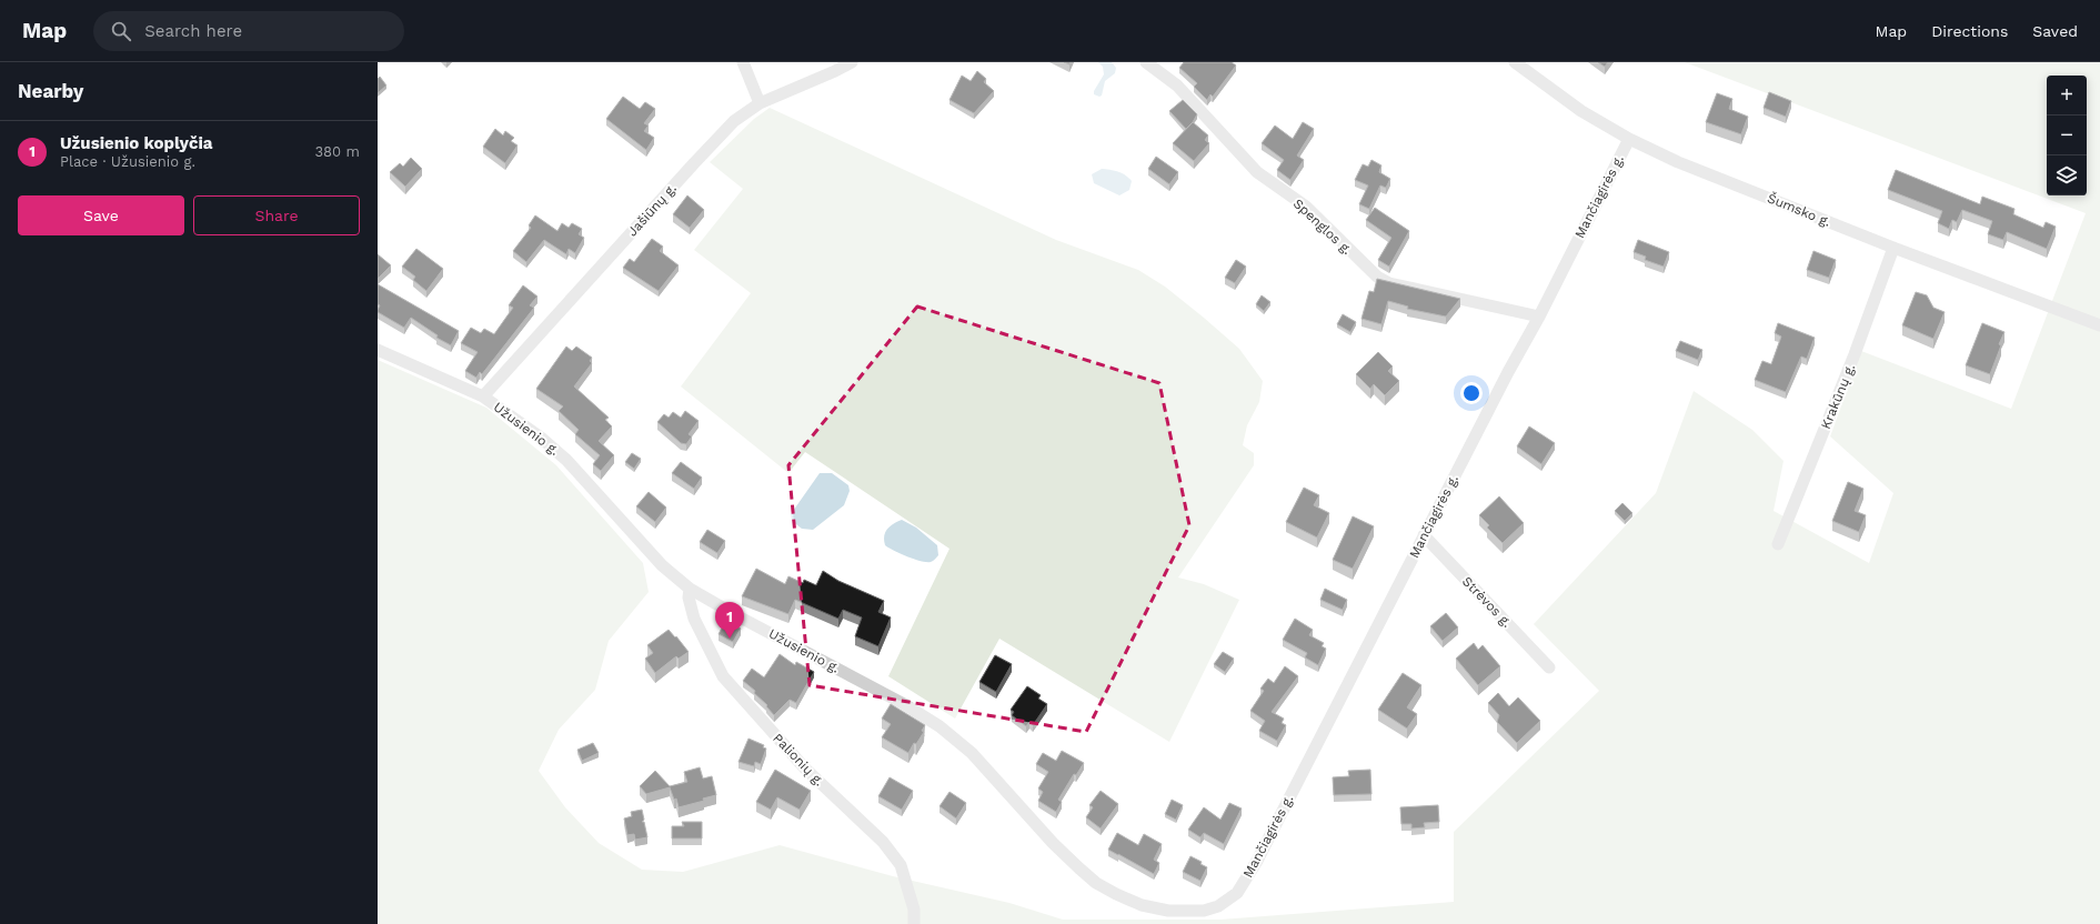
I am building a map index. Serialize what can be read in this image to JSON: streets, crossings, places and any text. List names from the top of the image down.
{
  "streets": {
    "street": [
      "Mančiagirės g.",
      "Jašiūnų g.",
      "Šumsko g.",
      "Spenglos g.",
      "Krakūnų g.",
      "Užusienio g.",
      "Strėvos g.",
      "Palionių g."
    ]
  },
  "crossings": [
    ["Mančiagirės g.", "Šumsko g."],
    ["Mančiagirės g.", "Spenglos g."],
    ["Mančiagirės g.", "Užusienio g."],
    ["Mančiagirės g.", "Strėvos g."],
    ["Jašiūnų g.", "Užusienio g."],
    ["Šumsko g.", "Krakūnų g."],
    ["Užusienio g.", "Palionių g."]
  ],
  "page": {
    "header": "Map",
    "search": "Search here",
    "nav": ["Map", "Directions", "Saved"],
    "heading": "Nearby",
    "map_buttons": ["+", "−"],
    "list": [
      {
        "mark": "1",
        "name": "Užusienio koplyčia",
        "note": "Place · Užusienio g.",
        "value": "380 m"
      }
    ],
    "buttons": ["Save", "Share"],
    "pins": "1"
  }
}
